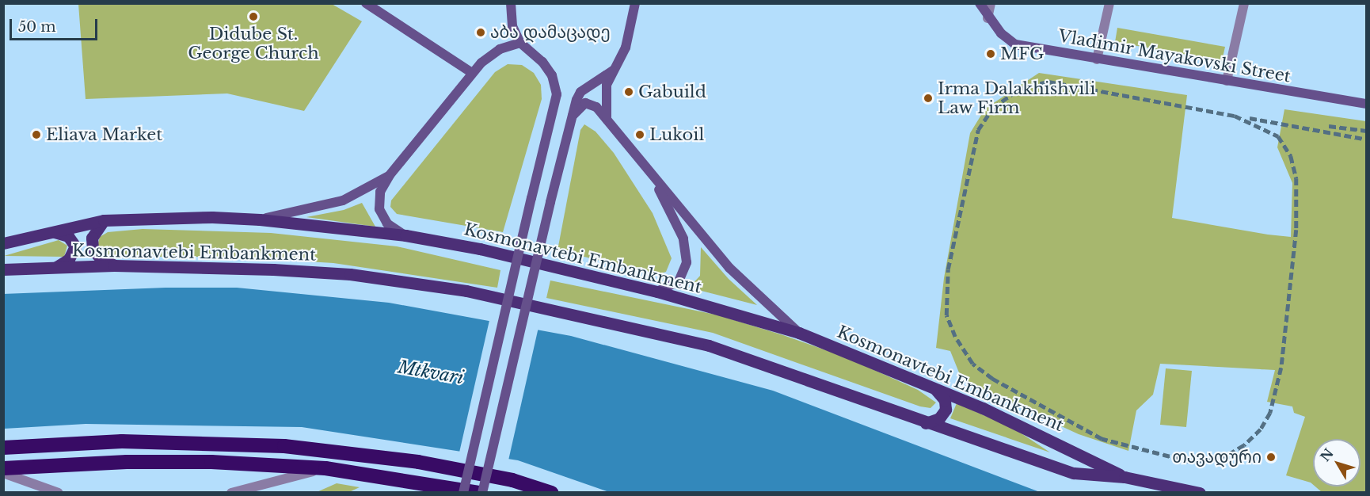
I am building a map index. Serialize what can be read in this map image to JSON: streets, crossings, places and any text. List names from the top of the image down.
{
  "streets": {
    "main road": ["Vladimir Mayakovski Street", "Kosmonavtebi Embankment"]
  },
  "water": ["Mtkvari"],
  "places": [
    "Didube St. George Church",
    "აბა დამაცადე",
    "MFG",
    "Gabuild",
    "Irma Dalakhishvili Law Firm",
    "Eliava Market",
    "Lukoil",
    "თავადური"
  ],
  "scale_bar": "50 m",
  "north": "top left"
}
